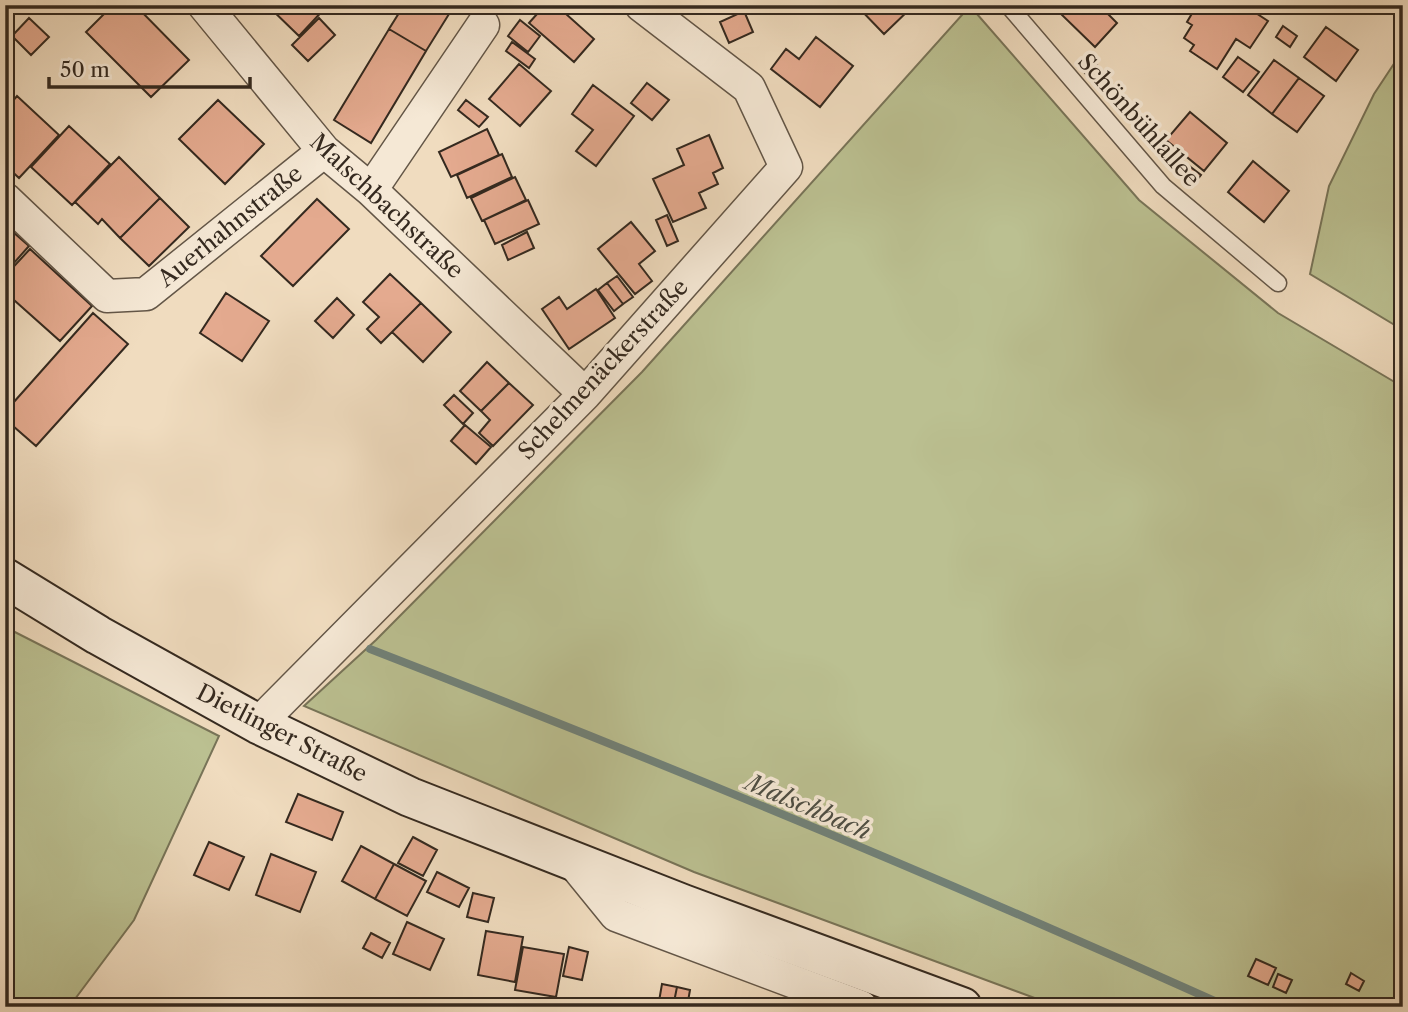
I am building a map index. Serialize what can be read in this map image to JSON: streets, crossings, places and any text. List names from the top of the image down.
{
  "streets": {
    "main road": ["Dietlinger Straße"],
    "street": ["Malschbachstraße", "Auerhahnstraße", "Schelmenäckerstraße"],
    "lane": ["Schönbühlallee"]
  },
  "crossings": [
    ["Malschbachstraße", "Auerhahnstraße"],
    ["Malschbachstraße", "Schelmenäckerstraße"],
    ["Schelmenäckerstraße", "Dietlinger Straße"]
  ],
  "water": ["Malschbach"],
  "scale_bar": "50 m"
}
